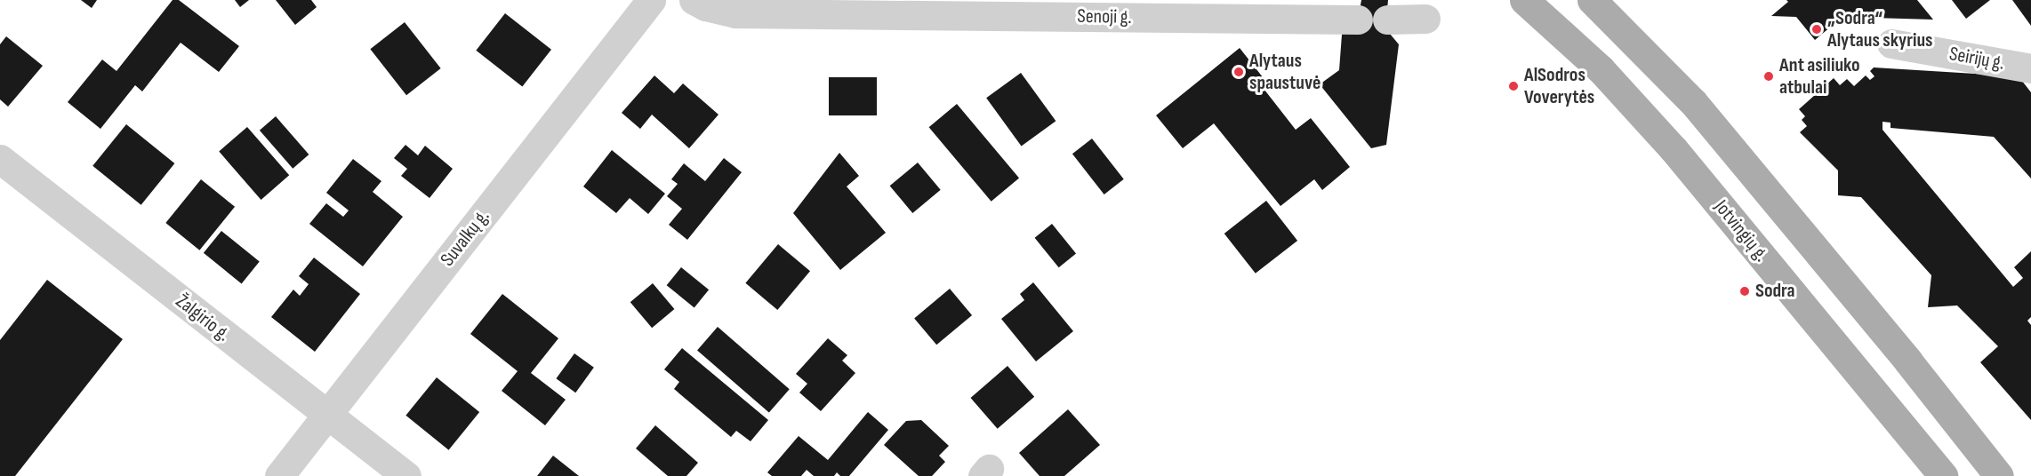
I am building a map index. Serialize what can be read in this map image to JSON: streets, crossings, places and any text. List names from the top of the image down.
{
  "streets": {
    "main road": ["Jotvingių g."],
    "street": [
      "Senoji g.",
      "Seirijų g.",
      "Suvalkų g.",
      "Žalgirio g."
    ]
  },
  "crossings": [
    ["Suvalkų g.", "Žalgirio g."]
  ],
  "places": [
    "„Sodra“ Alytaus skyrius",
    "Alytaus spaustuvė",
    "Ant asiliuko atbulai",
    "AlSodros Voverytės",
    "Sodra"
  ]
}
